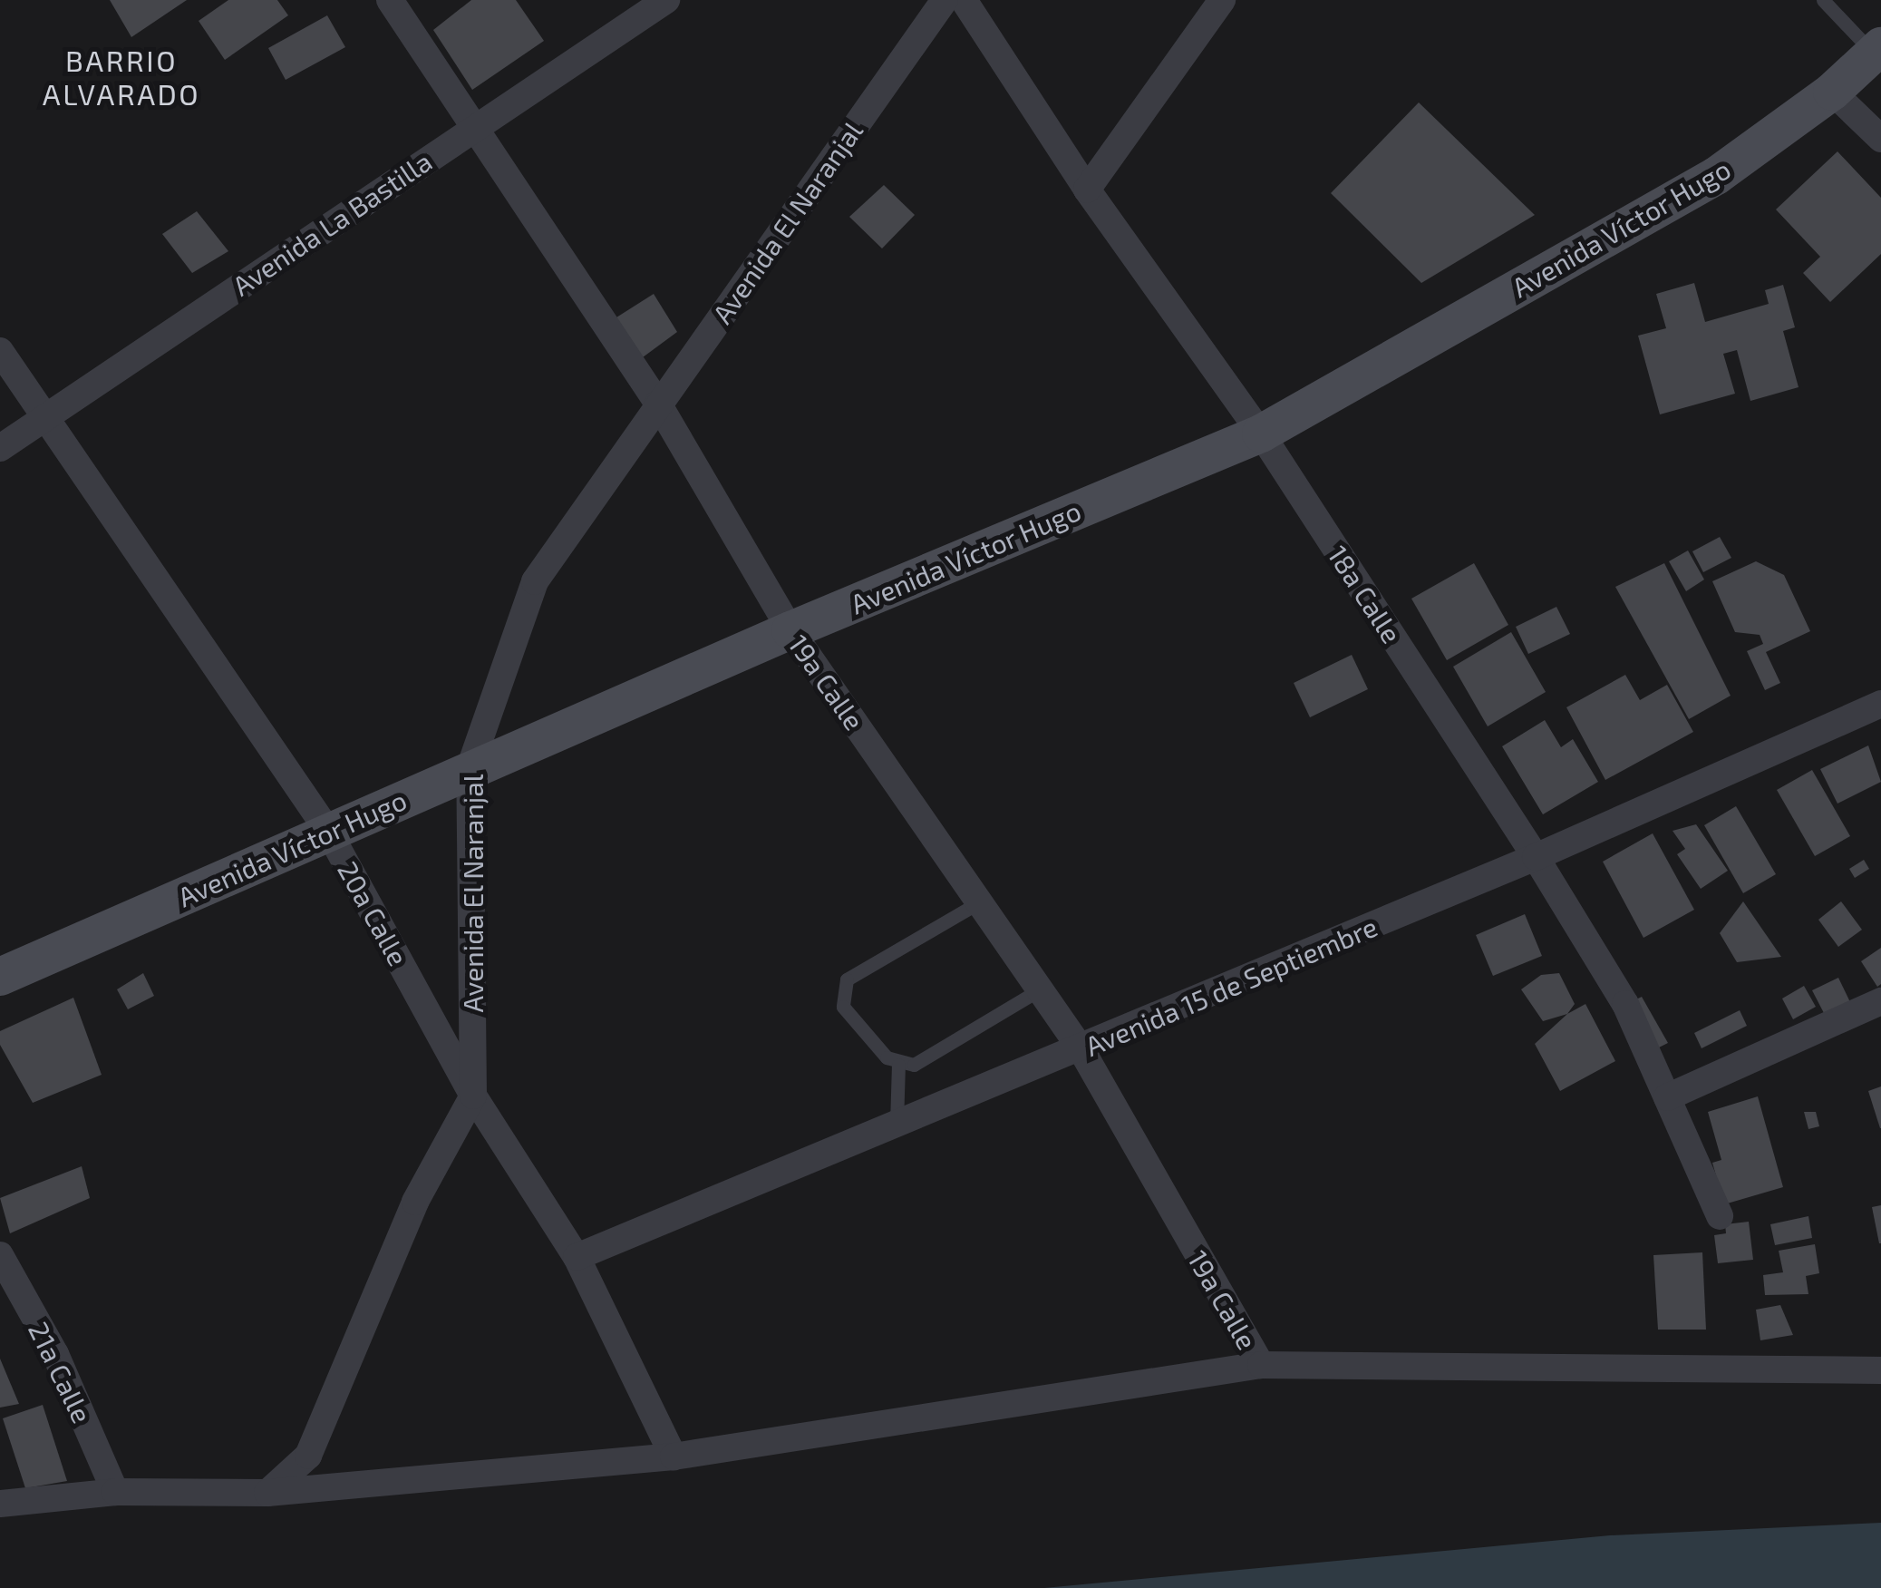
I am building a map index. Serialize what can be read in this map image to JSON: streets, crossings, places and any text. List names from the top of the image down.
{
  "streets": {
    "street": [
      "Avenida El Naranjal",
      "Avenida La Bastilla",
      "Avenida Víctor Hugo",
      "18a Calle",
      "19a Calle",
      "20a Calle",
      "Avenida 15 de Septiembre",
      "21a Calle"
    ]
  },
  "crossings": [
    ["Avenida El Naranjal", "Avenida Víctor Hugo"],
    ["Avenida El Naranjal", "19a Calle"],
    ["Avenida El Naranjal", "20a Calle"],
    ["Avenida La Bastilla", "19a Calle"],
    ["Avenida La Bastilla", "20a Calle"],
    ["Avenida Víctor Hugo", "18a Calle"],
    ["Avenida Víctor Hugo", "19a Calle"],
    ["Avenida Víctor Hugo", "20a Calle"],
    ["18a Calle", "Avenida 15 de Septiembre"],
    ["19a Calle", "Avenida 15 de Septiembre"],
    ["20a Calle", "Avenida 15 de Septiembre"]
  ],
  "districts": ["BARRIO ALVARADO"]
}
